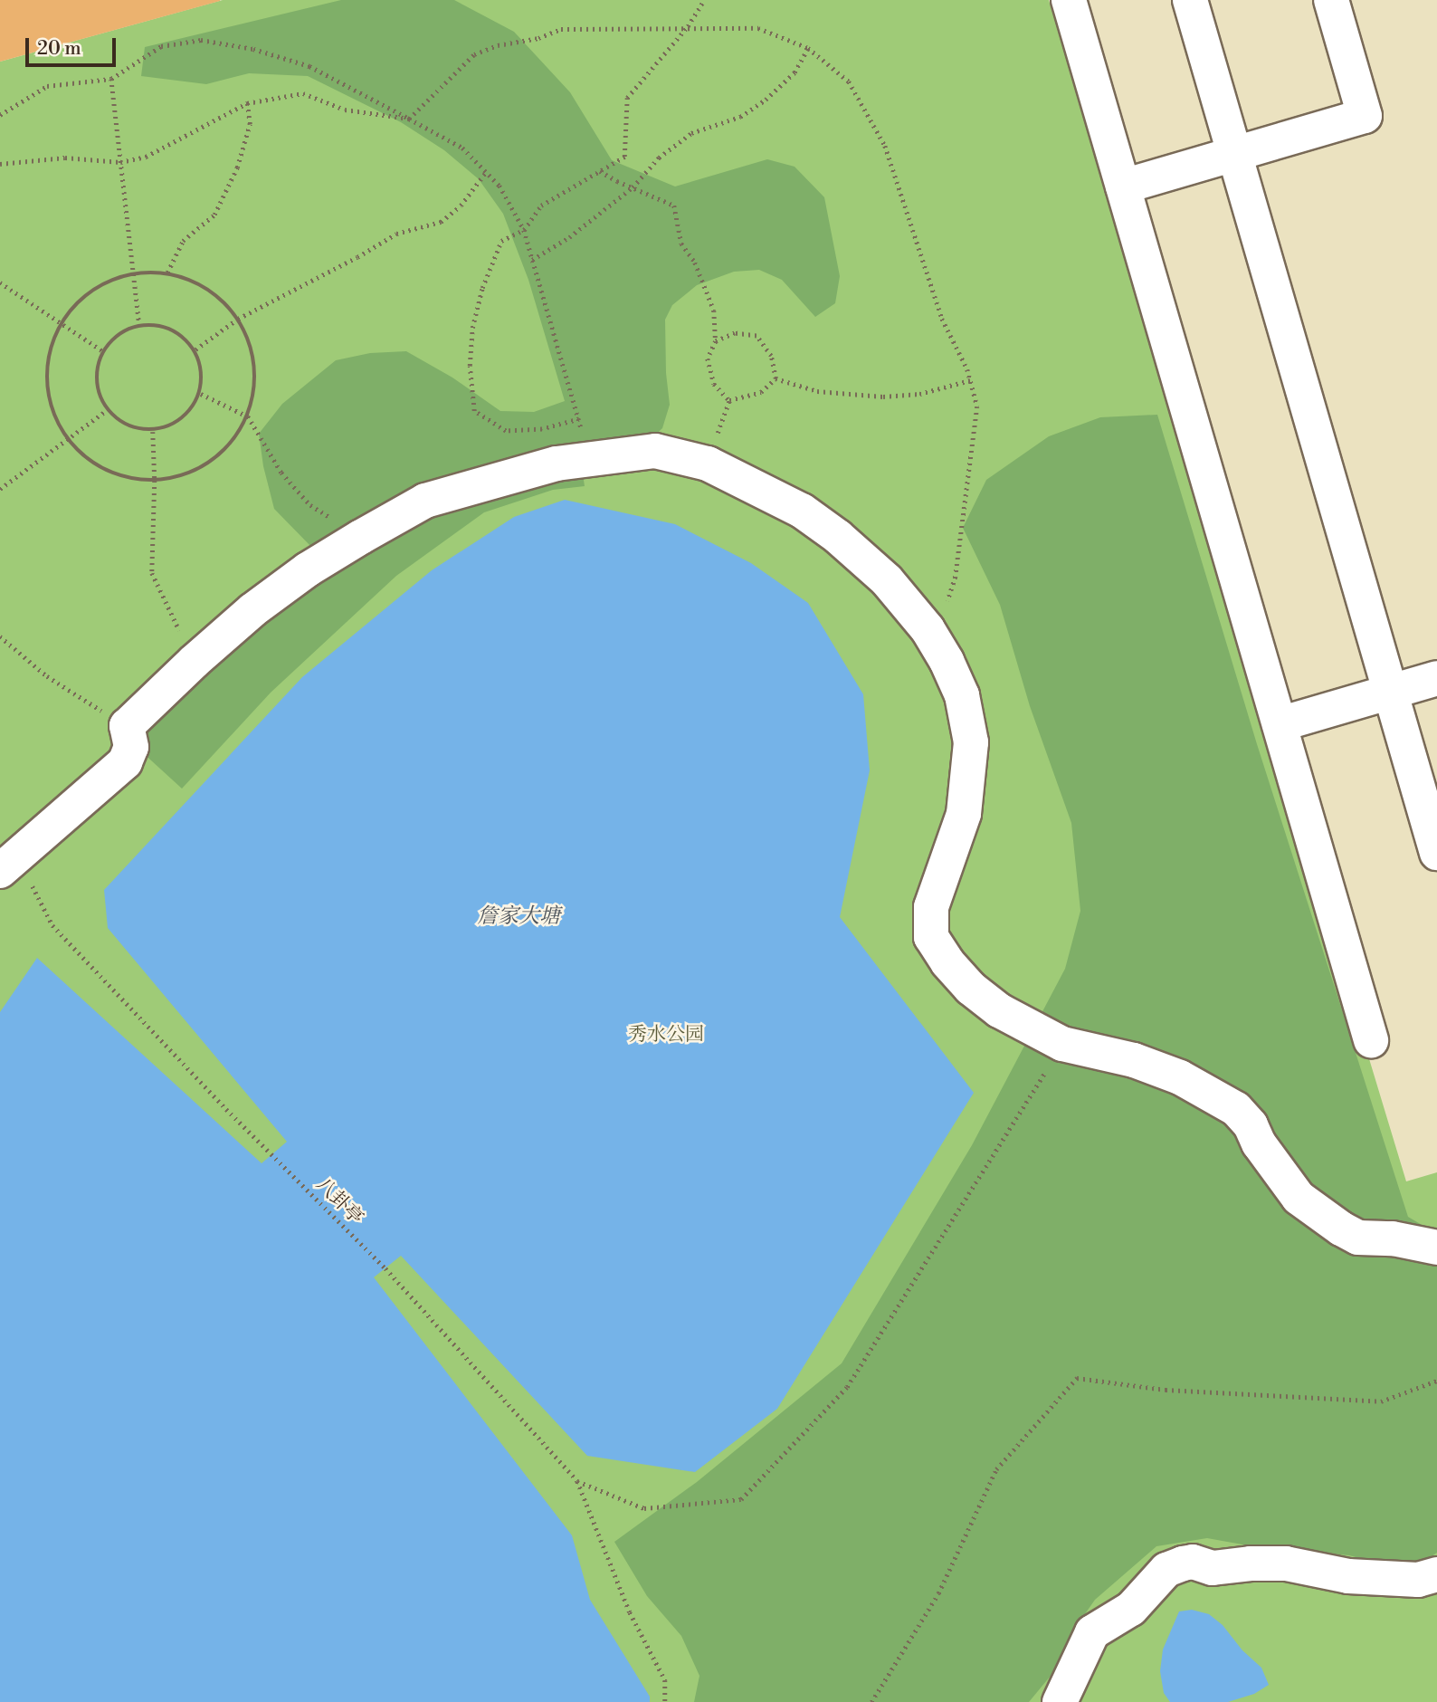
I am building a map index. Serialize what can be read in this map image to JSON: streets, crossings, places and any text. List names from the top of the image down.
{
  "streets": {
    "path": ["八卦亭"]
  },
  "water": ["詹家大塘"],
  "parks": ["秀水公园"],
  "scale_bar": "20 m"
}
